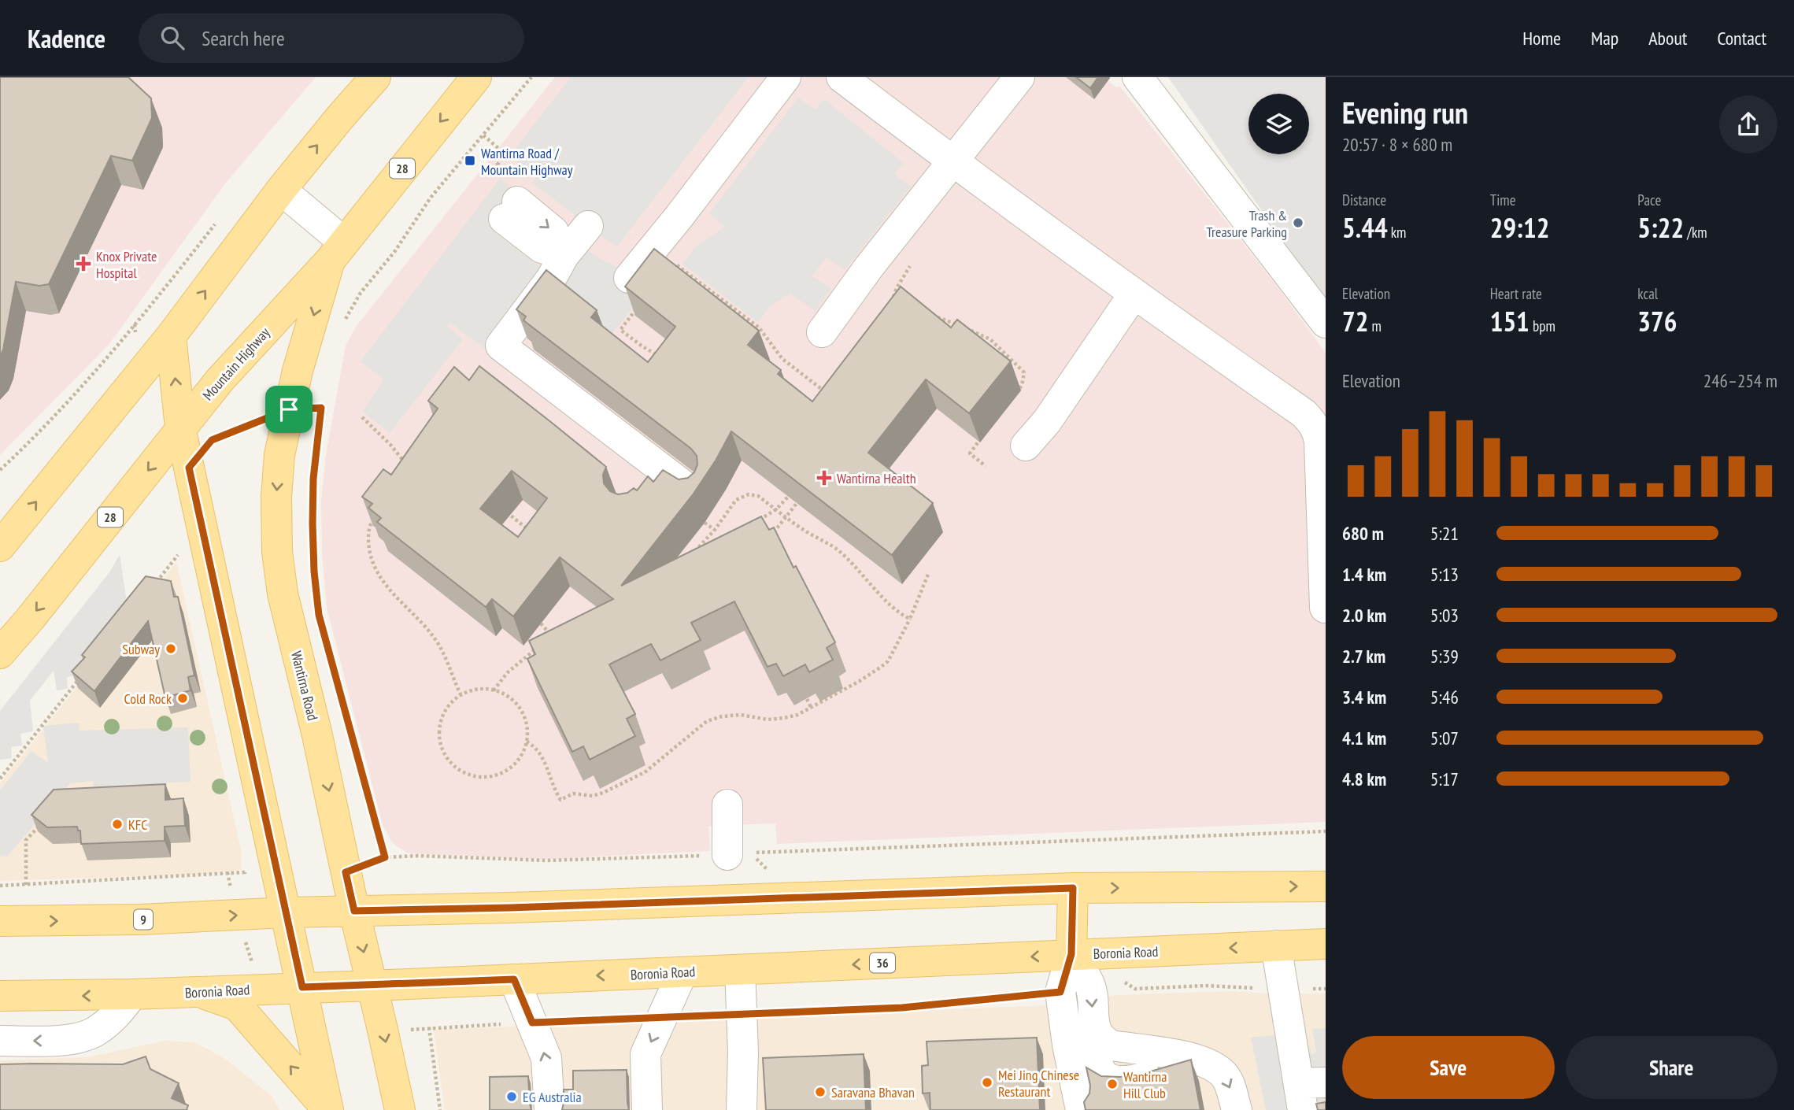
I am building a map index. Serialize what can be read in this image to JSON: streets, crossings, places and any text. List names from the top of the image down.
{
  "streets": {
    "main road": [
      "28",
      "Mountain Highway",
      "Wantirna Road",
      "9",
      "Boronia Road",
      "36"
    ]
  },
  "crossings": [
    ["Mountain Highway", "Wantirna Road"],
    ["Wantirna Road", "9"],
    ["Wantirna Road", "Boronia Road"]
  ],
  "places": {
    "transit": ["Wantirna Road / Mountain Highway"],
    "other": [
      "Trash & Treasure Parking",
      "Subway",
      "Cold Rock",
      "KFC",
      "Mei Jing Chinese Restaurant",
      "Wantirna Hill Club",
      "Saravana Bhavan",
      "EG Australia"
    ],
    "health": ["Knox Private Hospital", "Wantirna Health"]
  },
  "page": {
    "header": "Kadence",
    "search": "Search here",
    "nav": [
      "Home",
      "Map",
      "About",
      "Contact"
    ],
    "heading": ["Evening run", "20:57 · 8 × 680 m"],
    "stats": [
      ["Distance", "5.44 km"],
      ["Time", "29:12"],
      ["Pace", "5:22 /km"],
      ["Elevation", "72 m"],
      ["Heart rate", "151 bpm"],
      ["kcal", "376"]
    ],
    "chart": ["Elevation", "246–254 m"],
    "list": [
      {
        "name": "680 m",
        "note": "5:21"
      },
      {
        "name": "1.4 km",
        "note": "5:13"
      },
      {
        "name": "2.0 km",
        "note": "5:03"
      },
      {
        "name": "2.7 km",
        "note": "5:39"
      },
      {
        "name": "3.4 km",
        "note": "5:46"
      },
      {
        "name": "4.1 km",
        "note": "5:07"
      },
      {
        "name": "4.8 km",
        "note": "5:17"
      }
    ],
    "buttons": ["Save", "Share"]
  }
}
